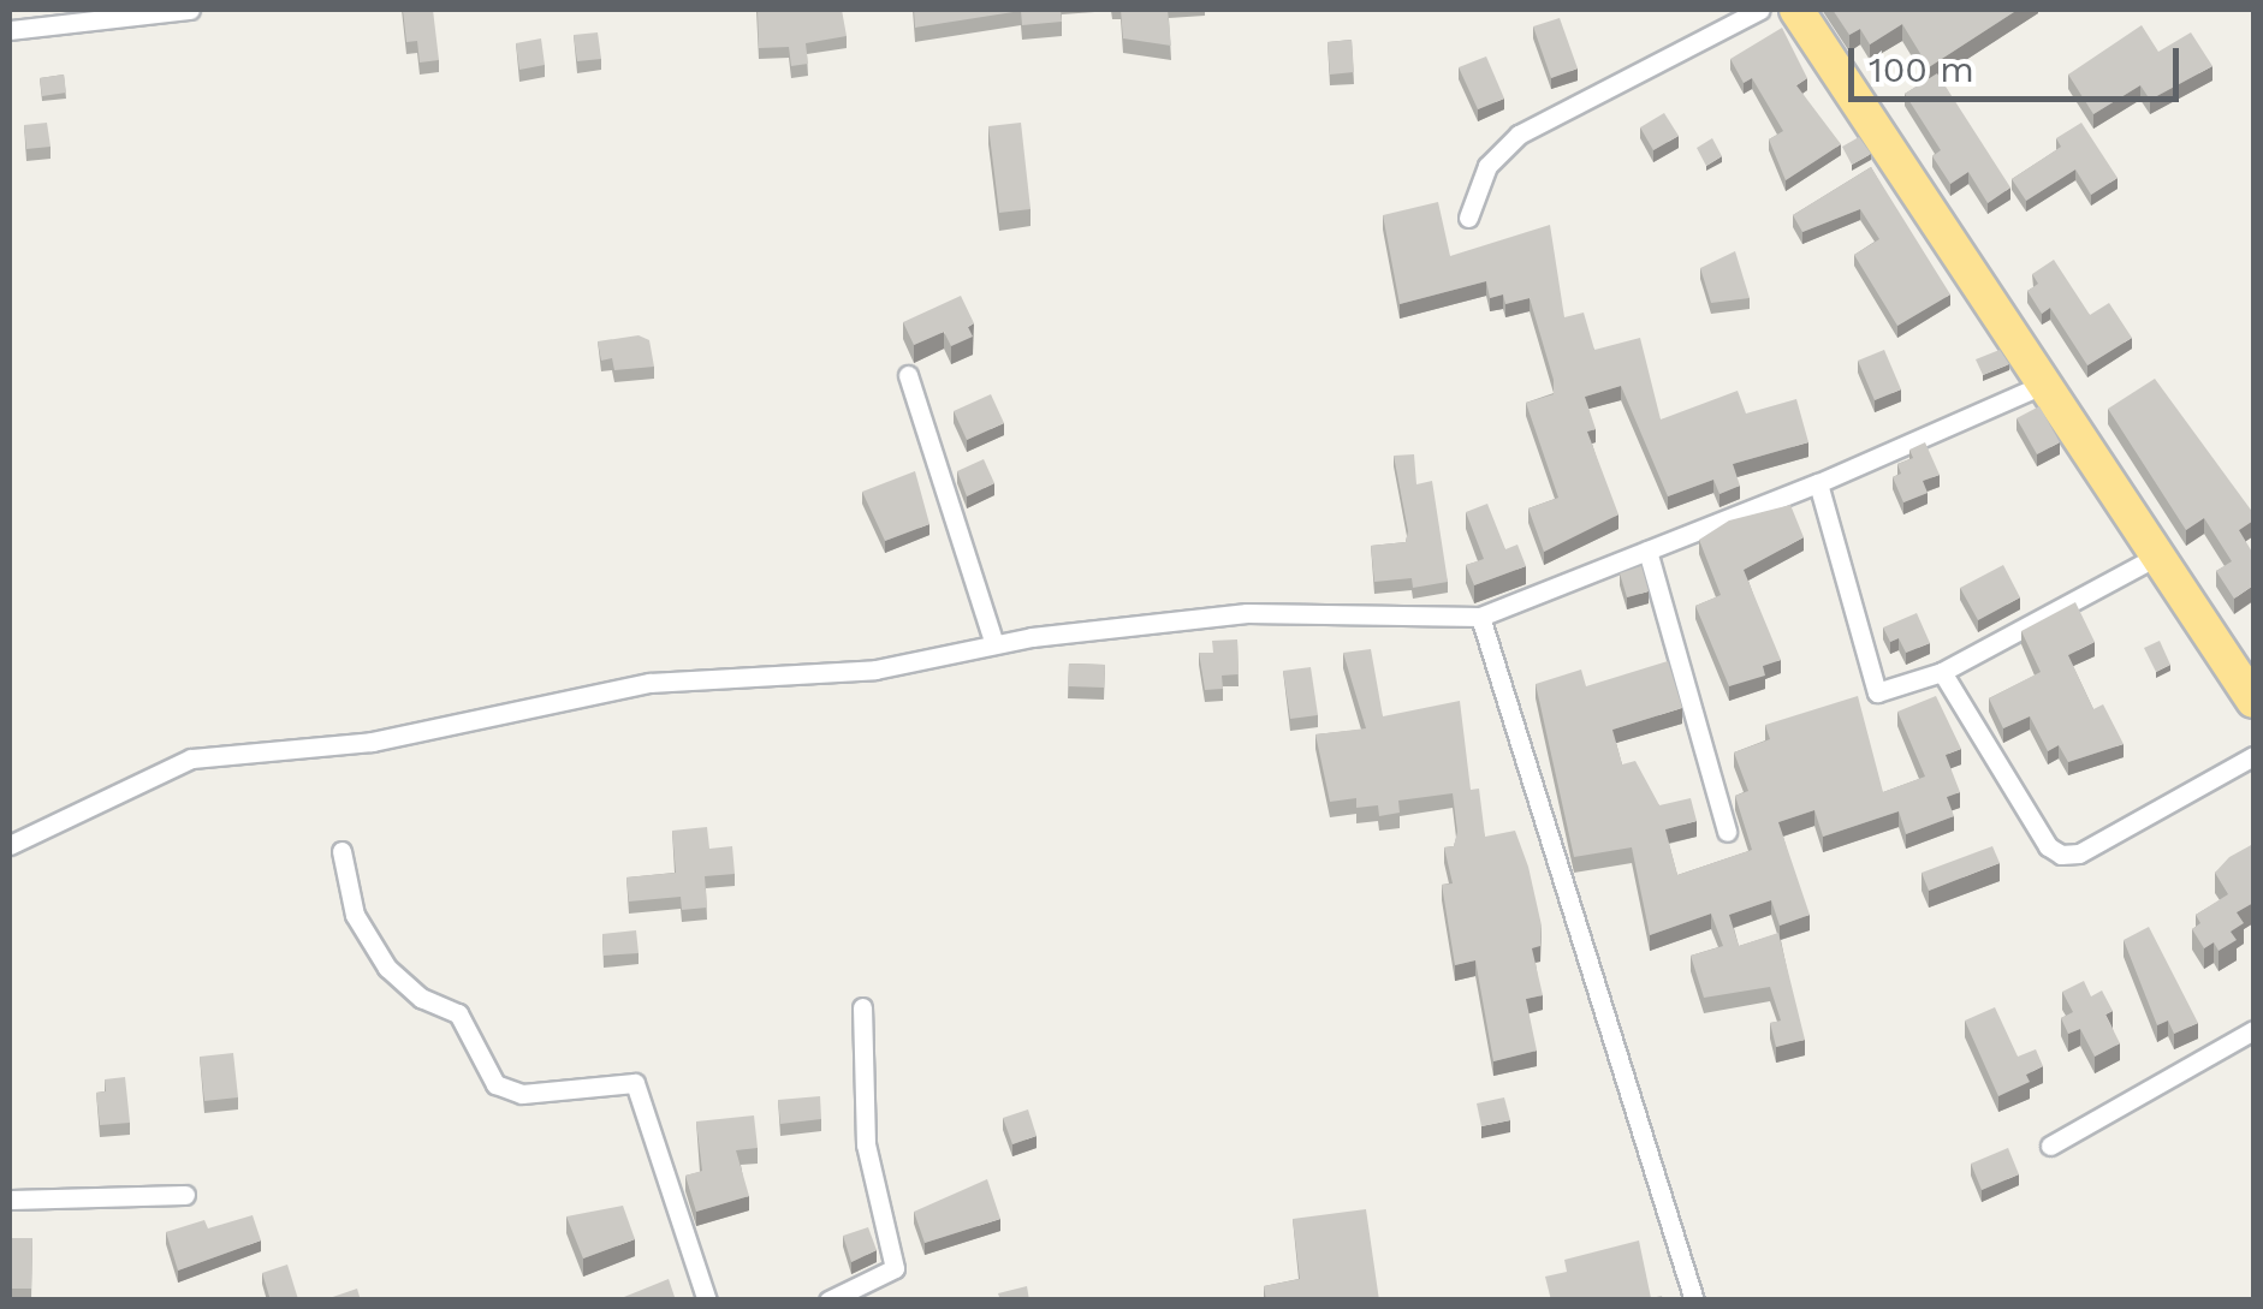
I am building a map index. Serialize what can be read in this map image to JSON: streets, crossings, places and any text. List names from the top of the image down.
{
  "scale_bar": "100 m"
}
